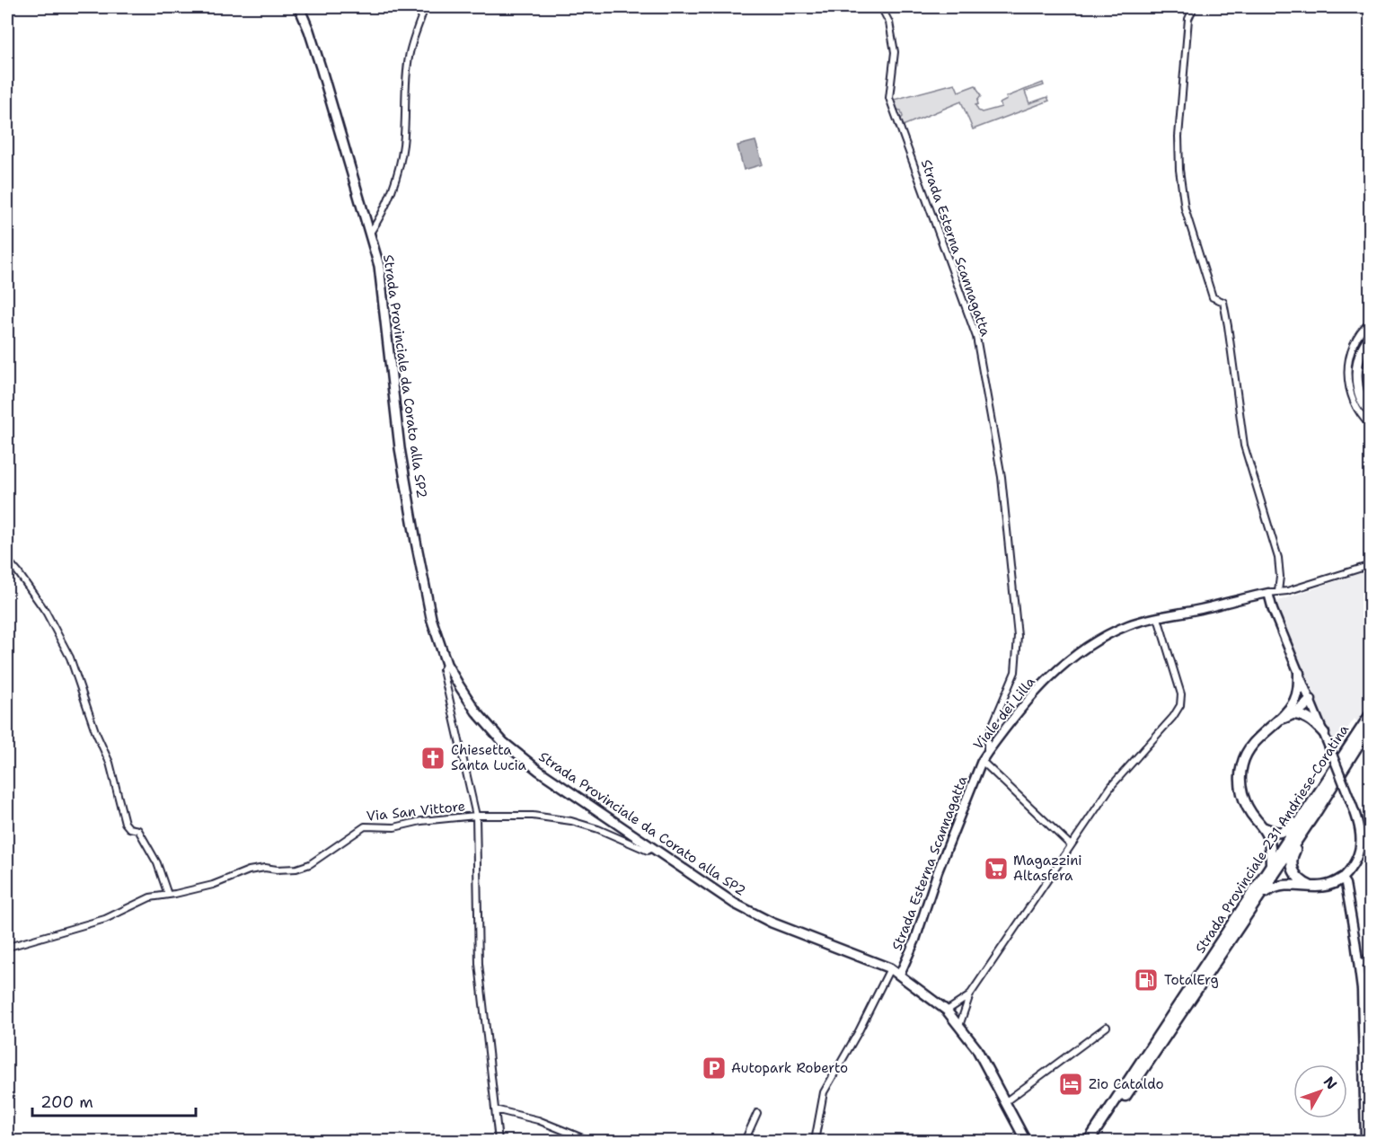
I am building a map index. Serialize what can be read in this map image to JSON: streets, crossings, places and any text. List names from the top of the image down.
{
  "streets": {
    "highway": ["Strada Provinciale 231 Andriese-Coratina"],
    "main road": ["Strada Provinciale da Corato alla SP2"],
    "street": ["Strada Esterna Scannagatta", "Viale dei Lilla", "Via San Vittore"]
  },
  "crossings": [
    ["Strada Esterna Scannagatta", "Strada Provinciale da Corato alla SP2"],
    ["Strada Esterna Scannagatta", "Viale dei Lilla"],
    ["Strada Provinciale da Corato alla SP2", "Via San Vittore"]
  ],
  "places": {
    "church": ["Chiesetta Santa Lucia"],
    "supermarket": ["Magazzini Altasfera"],
    "fuel station": ["TotalErg"],
    "parking": ["Autopark Roberto"],
    "hotel": ["Zio Cataldo"]
  },
  "scale_bar": "200 m",
  "north": "top right"
}
